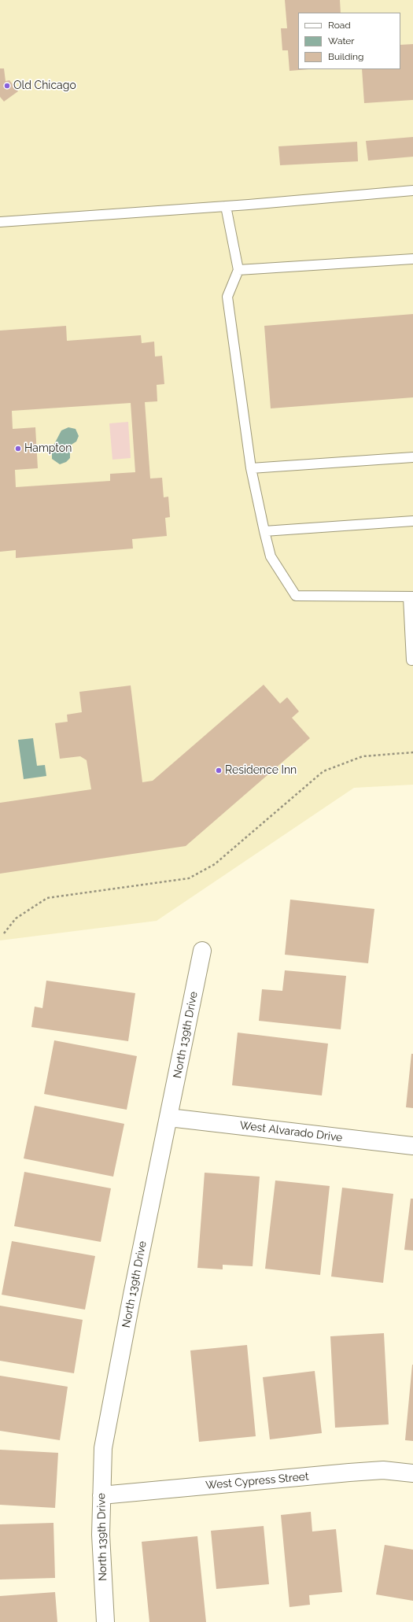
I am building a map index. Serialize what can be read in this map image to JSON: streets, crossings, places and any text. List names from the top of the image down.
{
  "streets": {
    "street": ["North 139th Drive", "West Alvarado Drive", "West Cypress Street"]
  },
  "crossings": [
    ["North 139th Drive", "West Alvarado Drive"],
    ["North 139th Drive", "West Cypress Street"]
  ],
  "places": ["Old Chicago", "Hampton", "Residence Inn"],
  "legend": ["Road", "Water", "Building"]
}
